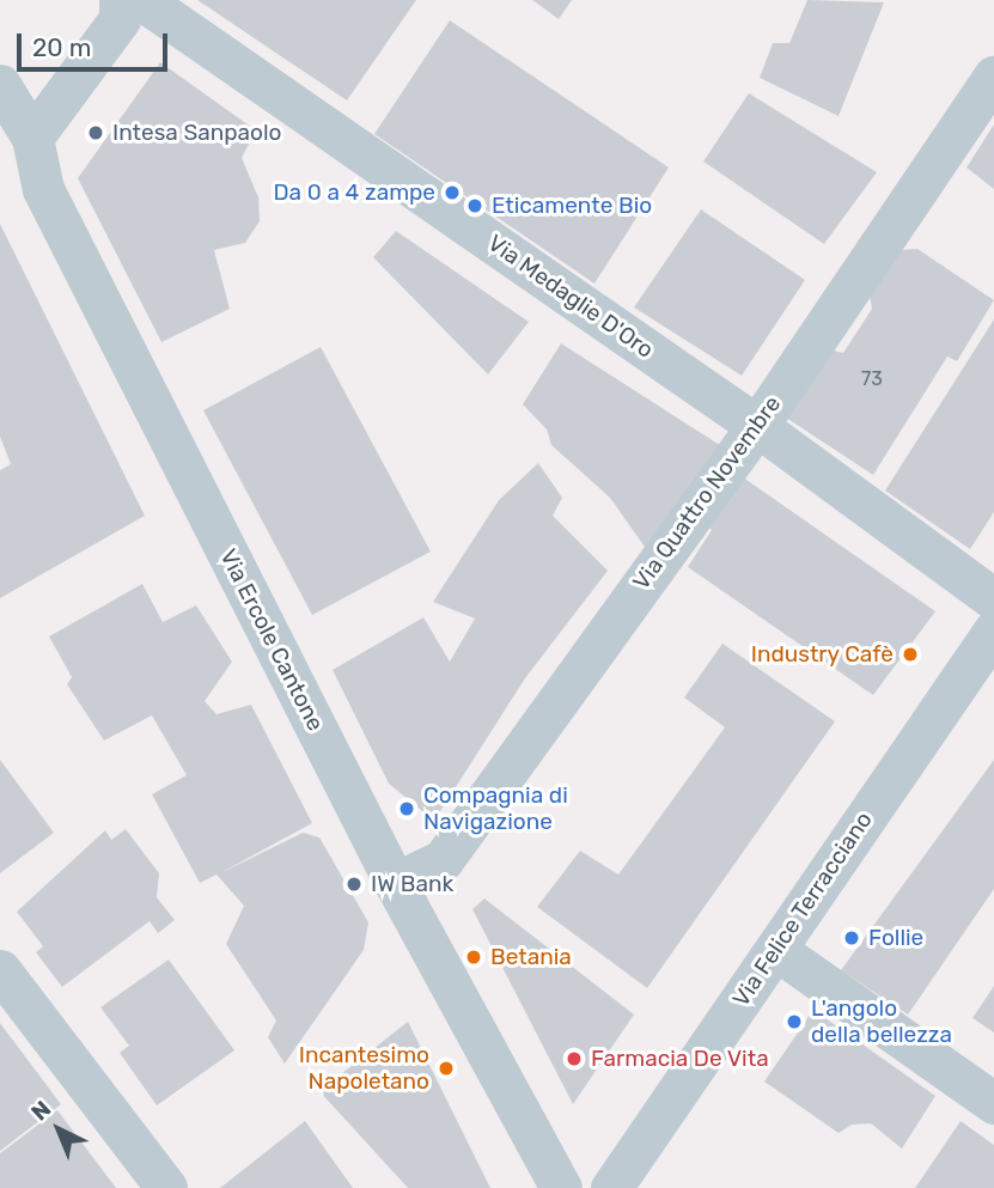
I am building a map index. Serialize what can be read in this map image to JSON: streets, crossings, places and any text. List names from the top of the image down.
{
  "streets": {
    "street": [
      "Via Medaglie D'Oro",
      "Via Quattro Novembre",
      "Via Ercole Cantone",
      "Via Felice Terracciano"
    ]
  },
  "crossings": [
    ["Via Medaglie D'Oro", "Via Quattro Novembre"],
    ["Via Quattro Novembre", "Via Ercole Cantone"]
  ],
  "places": [
    "Intesa Sanpaolo",
    "Da 0 a 4 zampe",
    "Eticamente Bio",
    "Industry Cafè",
    "Compagnia di Navigazione",
    "IW Bank",
    "Follie",
    "Betania",
    "L'angolo della bellezza",
    "Farmacia De Vita",
    "Incantesimo Napoletano"
  ],
  "house_numbers": ["73"],
  "scale_bar": "20 m",
  "north": "top left"
}
